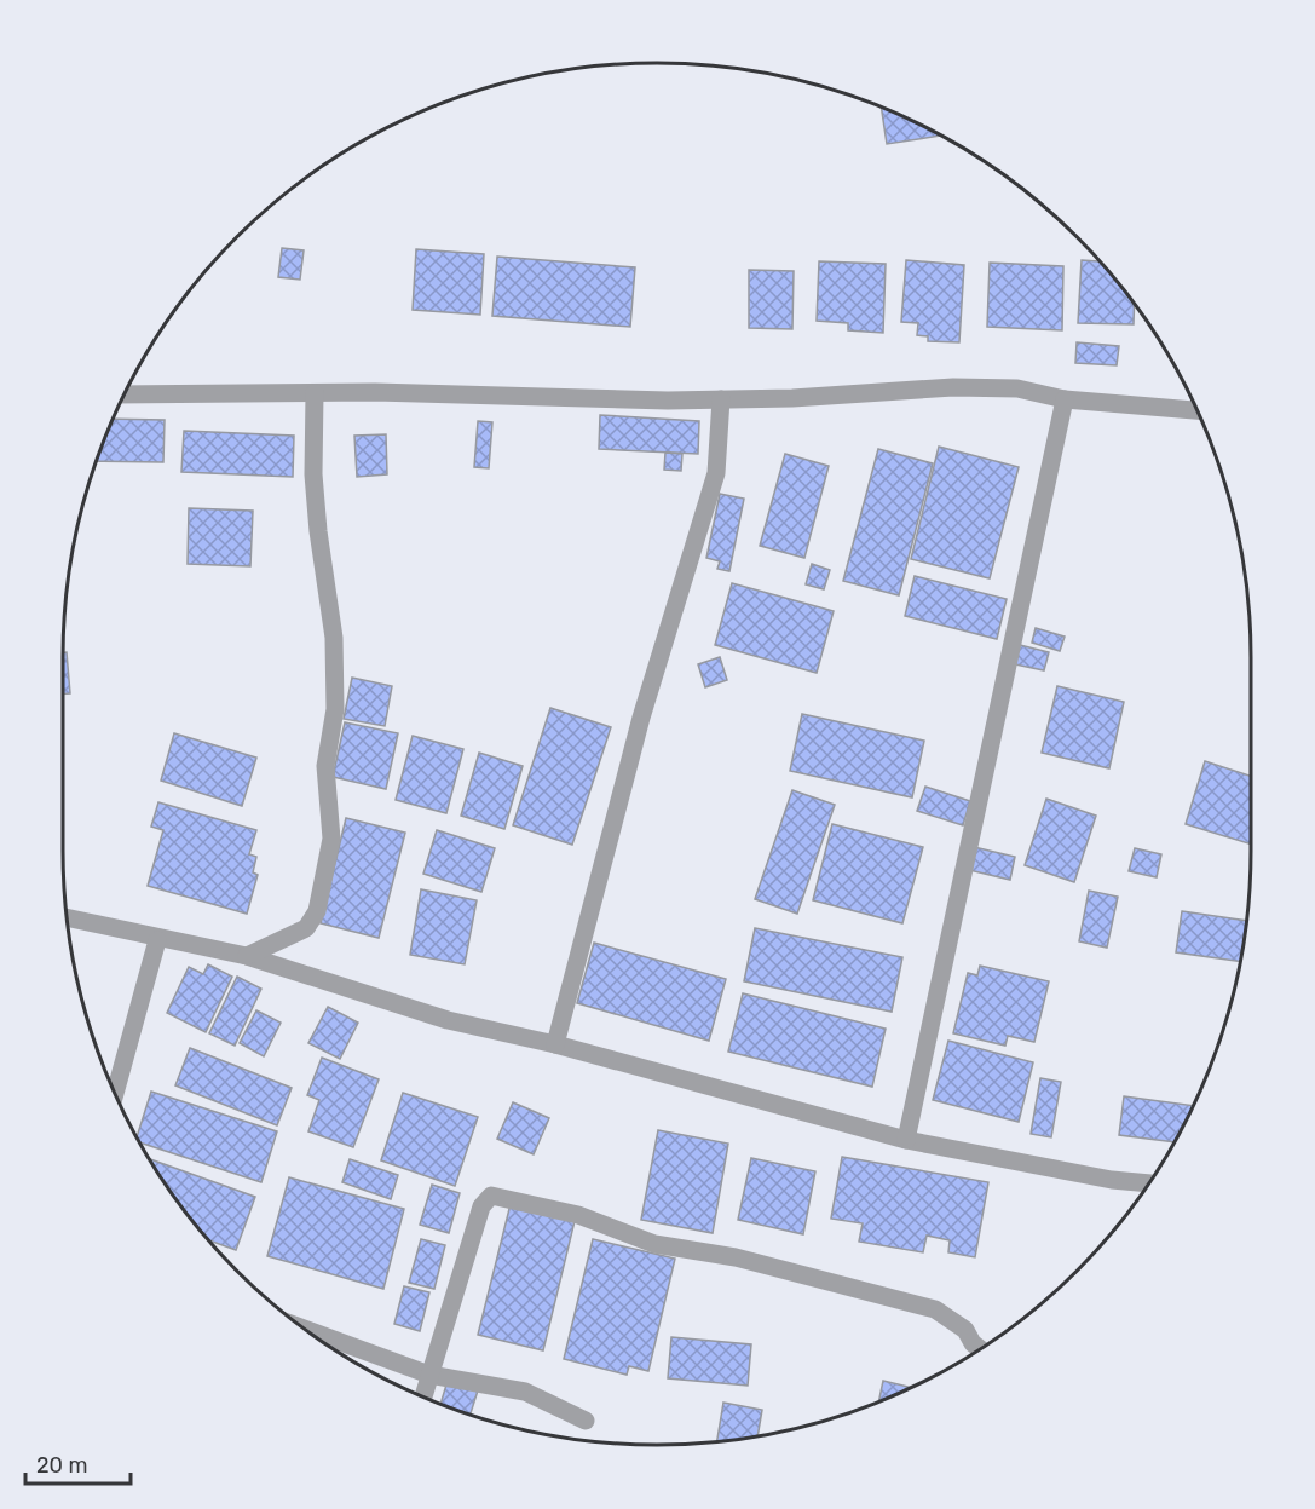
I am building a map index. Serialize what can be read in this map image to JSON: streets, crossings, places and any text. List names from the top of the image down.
{
  "scale_bar": "20 m"
}
